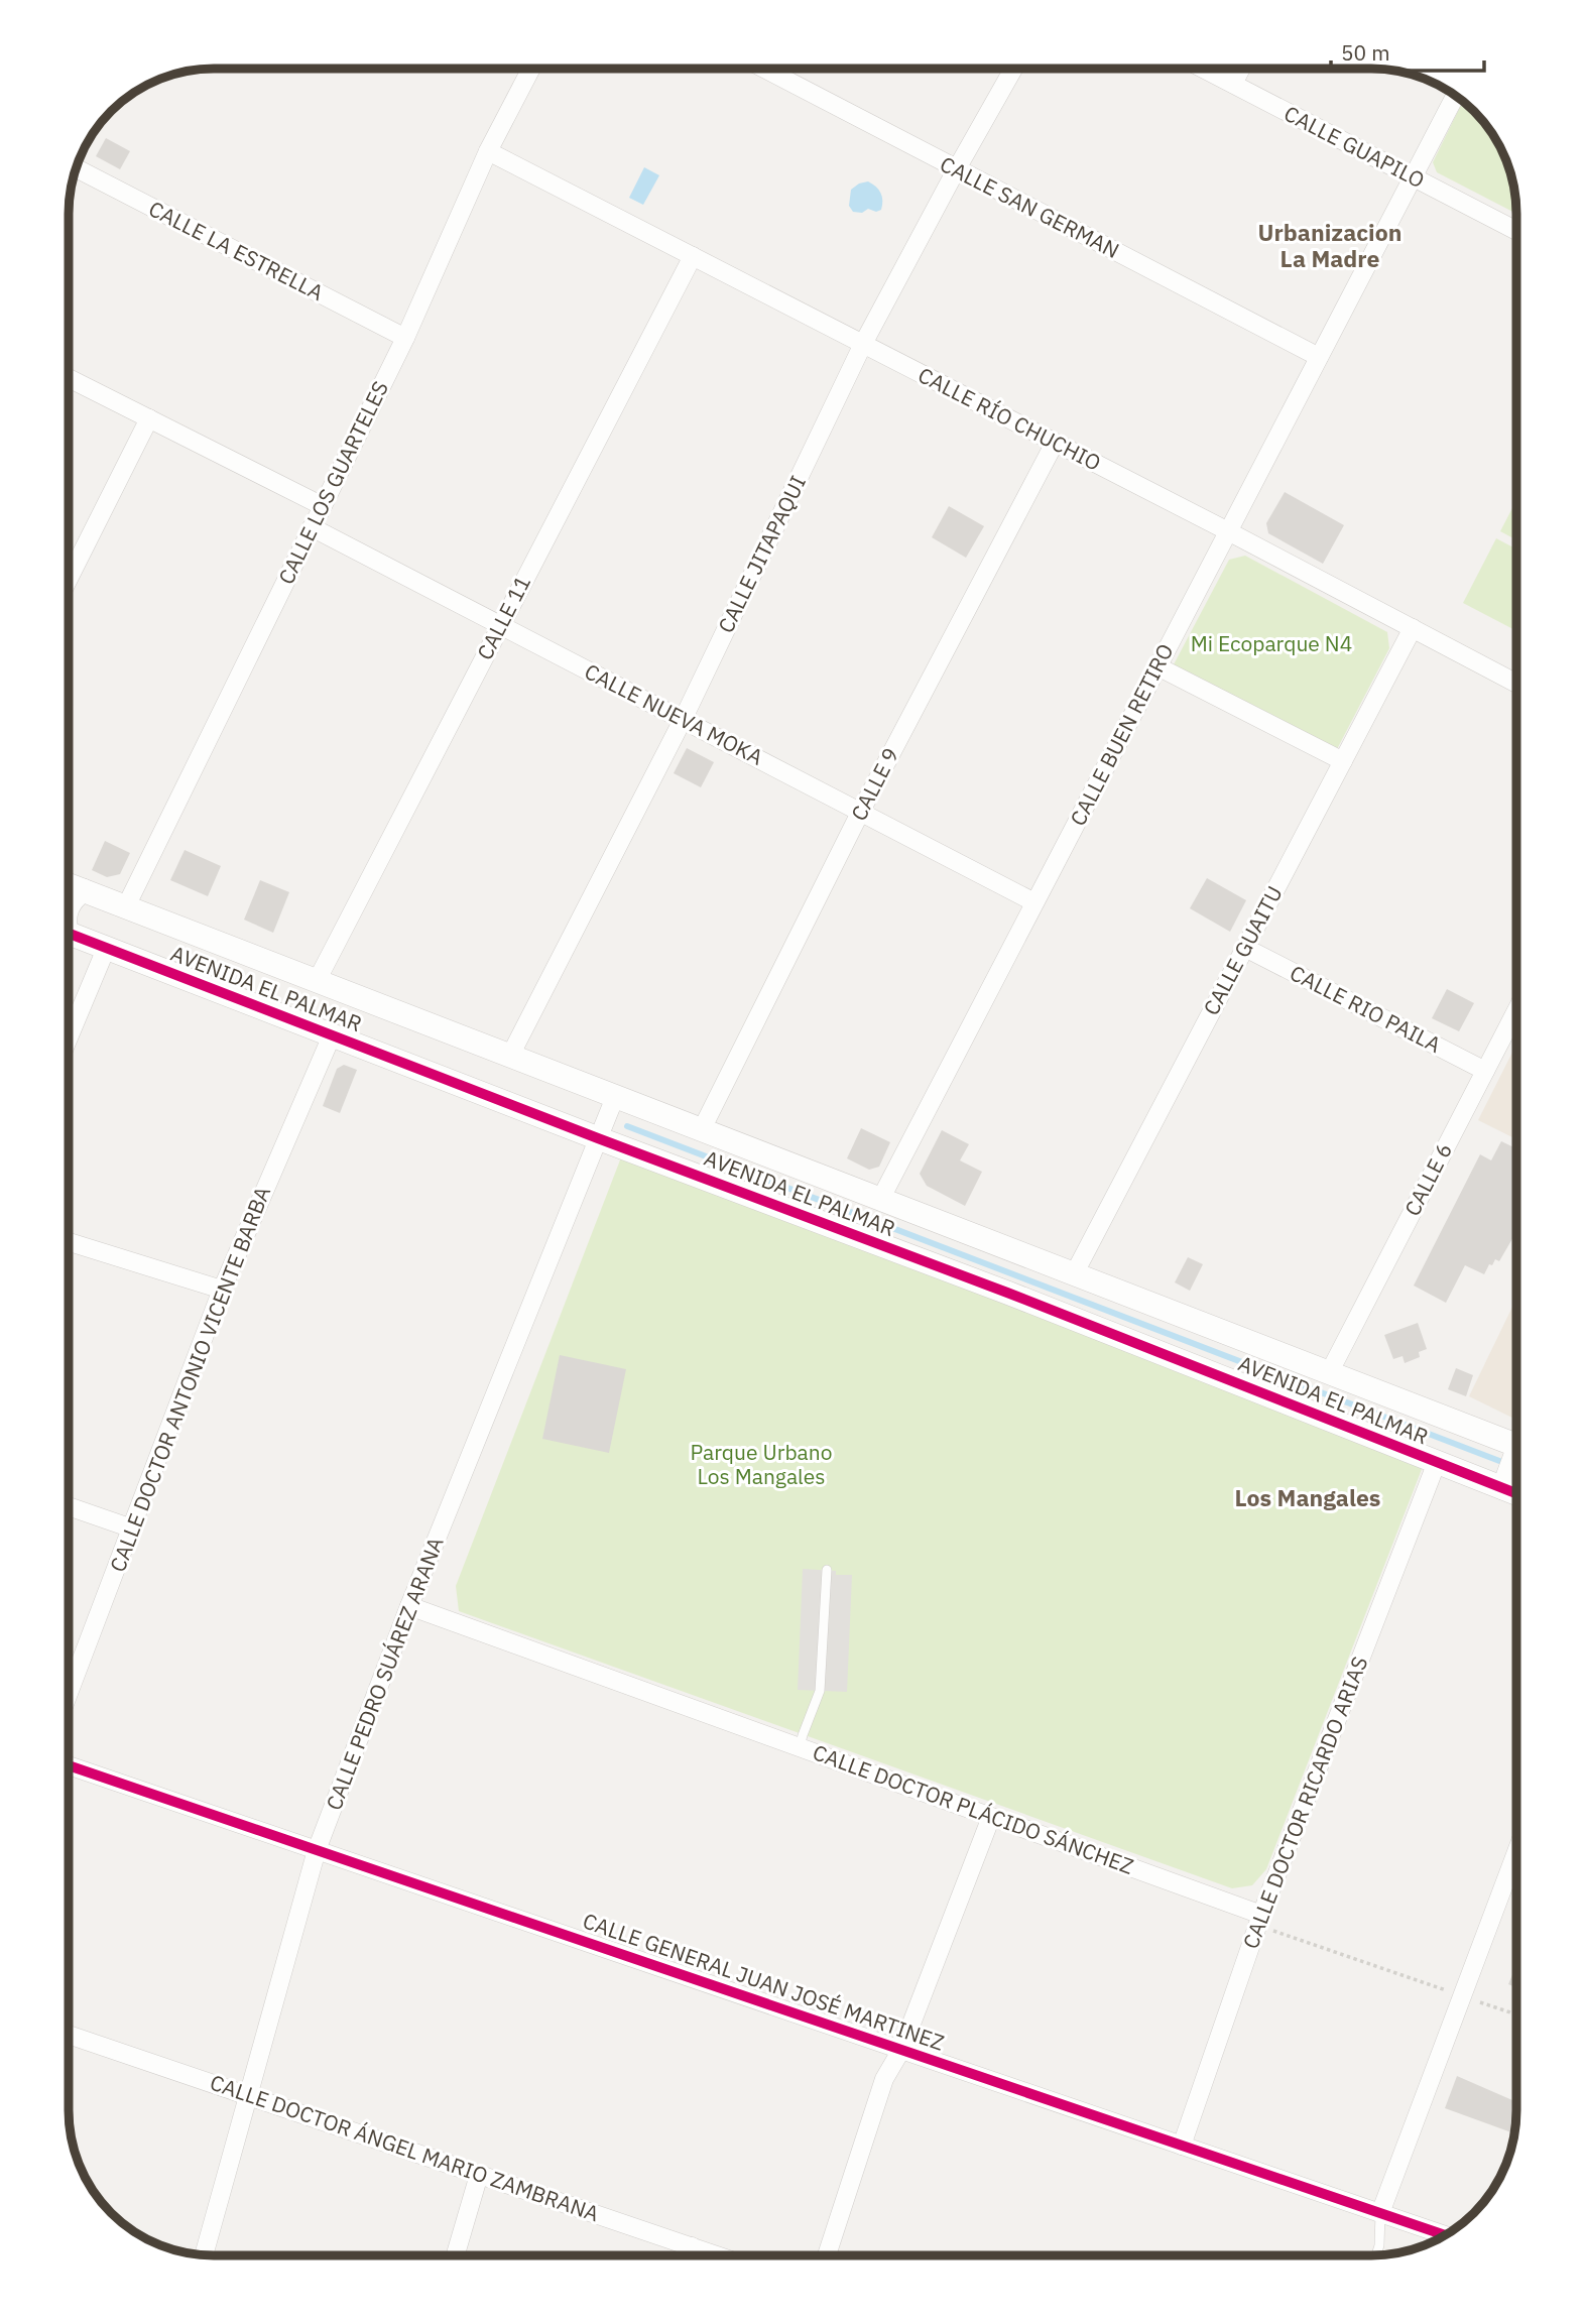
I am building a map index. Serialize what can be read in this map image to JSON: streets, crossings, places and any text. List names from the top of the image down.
{
  "streets": {
    "street": [
      "CALLE GUAPILO",
      "CALLE SAN GERMAN",
      "CALLE LA ESTRELLA",
      "CALLE RÍO CHUCHIO",
      "CALLE LOS GUARTELES",
      "CALLE JITAPAQUI",
      "CALLE 11",
      "CALLE NUEVA MOKA",
      "CALLE BUEN RETIRO",
      "CALLE 9",
      "CALLE GUAITU",
      "AVENIDA EL PALMAR",
      "CALLE RIO PAILA",
      "CALLE 6",
      "CALLE DOCTOR ANTONIO VICENTE BARBA",
      "CALLE PEDRO SUÁREZ ARANA",
      "CALLE DOCTOR RICARDO ARIAS",
      "CALLE DOCTOR PLÁCIDO SÁNCHEZ",
      "CALLE GENERAL JUAN JOSÉ MARTINEZ",
      "CALLE DOCTOR ÁNGEL MARIO ZAMBRANA"
    ]
  },
  "crossings": [
    ["CALLE GUAPILO", "CALLE BUEN RETIRO"],
    ["CALLE SAN GERMAN", "CALLE JITAPAQUI"],
    ["CALLE SAN GERMAN", "CALLE BUEN RETIRO"],
    ["CALLE LA ESTRELLA", "CALLE LOS GUARTELES"],
    ["CALLE RÍO CHUCHIO", "CALLE LOS GUARTELES"],
    ["CALLE RÍO CHUCHIO", "CALLE JITAPAQUI"],
    ["CALLE RÍO CHUCHIO", "CALLE 11"],
    ["CALLE RÍO CHUCHIO", "CALLE BUEN RETIRO"],
    ["CALLE RÍO CHUCHIO", "CALLE 9"],
    ["CALLE RÍO CHUCHIO", "CALLE GUAITU"],
    ["CALLE LOS GUARTELES", "CALLE NUEVA MOKA"],
    ["CALLE LOS GUARTELES", "AVENIDA EL PALMAR"],
    ["CALLE JITAPAQUI", "CALLE NUEVA MOKA"],
    ["CALLE JITAPAQUI", "AVENIDA EL PALMAR"],
    ["CALLE 11", "CALLE NUEVA MOKA"],
    ["CALLE 11", "AVENIDA EL PALMAR"],
    ["CALLE NUEVA MOKA", "CALLE BUEN RETIRO"],
    ["CALLE NUEVA MOKA", "CALLE 9"],
    ["CALLE BUEN RETIRO", "AVENIDA EL PALMAR"],
    ["CALLE 9", "AVENIDA EL PALMAR"],
    ["CALLE GUAITU", "AVENIDA EL PALMAR"],
    ["CALLE GUAITU", "CALLE RIO PAILA"],
    ["AVENIDA EL PALMAR", "CALLE 6"],
    ["AVENIDA EL PALMAR", "CALLE DOCTOR ANTONIO VICENTE BARBA"],
    ["AVENIDA EL PALMAR", "CALLE PEDRO SUÁREZ ARANA"],
    ["AVENIDA EL PALMAR", "CALLE DOCTOR RICARDO ARIAS"],
    ["CALLE RIO PAILA", "CALLE 6"],
    ["CALLE PEDRO SUÁREZ ARANA", "CALLE DOCTOR PLÁCIDO SÁNCHEZ"],
    ["CALLE PEDRO SUÁREZ ARANA", "CALLE GENERAL JUAN JOSÉ MARTINEZ"],
    ["CALLE PEDRO SUÁREZ ARANA", "CALLE DOCTOR ÁNGEL MARIO ZAMBRANA"],
    ["CALLE DOCTOR RICARDO ARIAS", "CALLE DOCTOR PLÁCIDO SÁNCHEZ"],
    ["CALLE DOCTOR RICARDO ARIAS", "CALLE GENERAL JUAN JOSÉ MARTINEZ"]
  ],
  "districts": ["Urbanizacion La Madre", "Los Mangales"],
  "parks": ["Mi Ecoparque N4", "Parque Urbano Los Mangales"],
  "scale_bar": "50 m"
}
